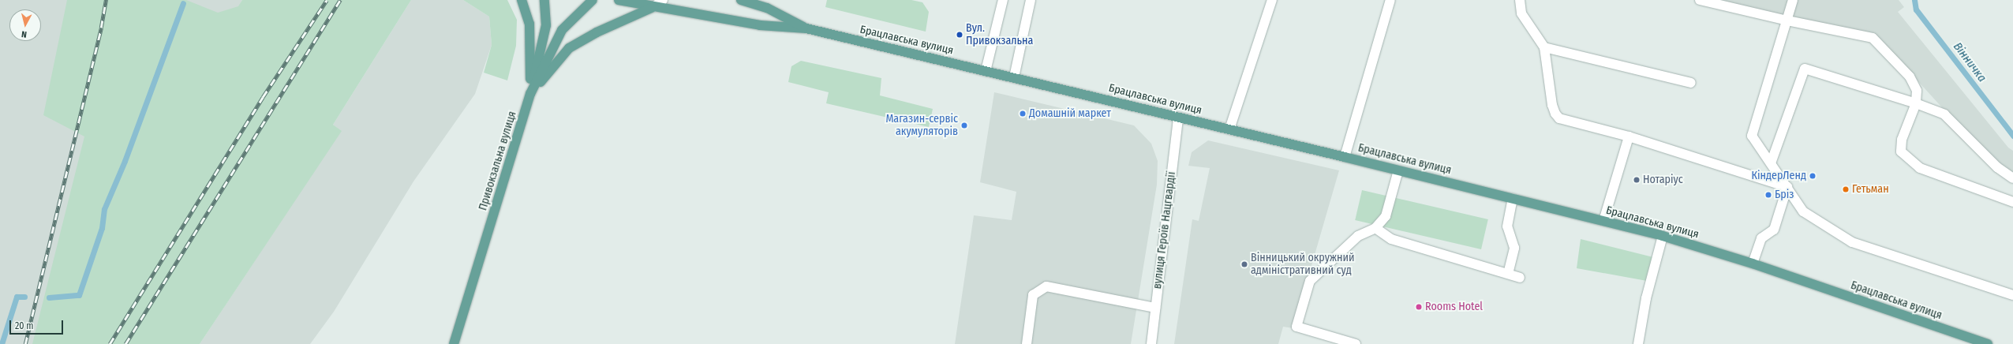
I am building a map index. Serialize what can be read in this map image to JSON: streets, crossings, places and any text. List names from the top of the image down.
{
  "streets": {
    "main road": ["Брацлавська вулиця", "Привокзальна вулиця"],
    "street": ["вулиця Героїв Нацгвардії"]
  },
  "crossings": [
    ["Брацлавська вулиця", "вулиця Героїв Нацгвардії"]
  ],
  "water": ["Вінничка"],
  "places": [
    "Вул. Привокзальна",
    "Домашній маркет",
    "Магазин-сервіс акумуляторів",
    "КіндерЛенд",
    "Нотаріус",
    "Гетьман",
    "Бріз",
    "Вінницький окружний адміністративний суд",
    "Rooms Hotel"
  ],
  "scale_bar": "20 m",
  "north": "bottom"
}
